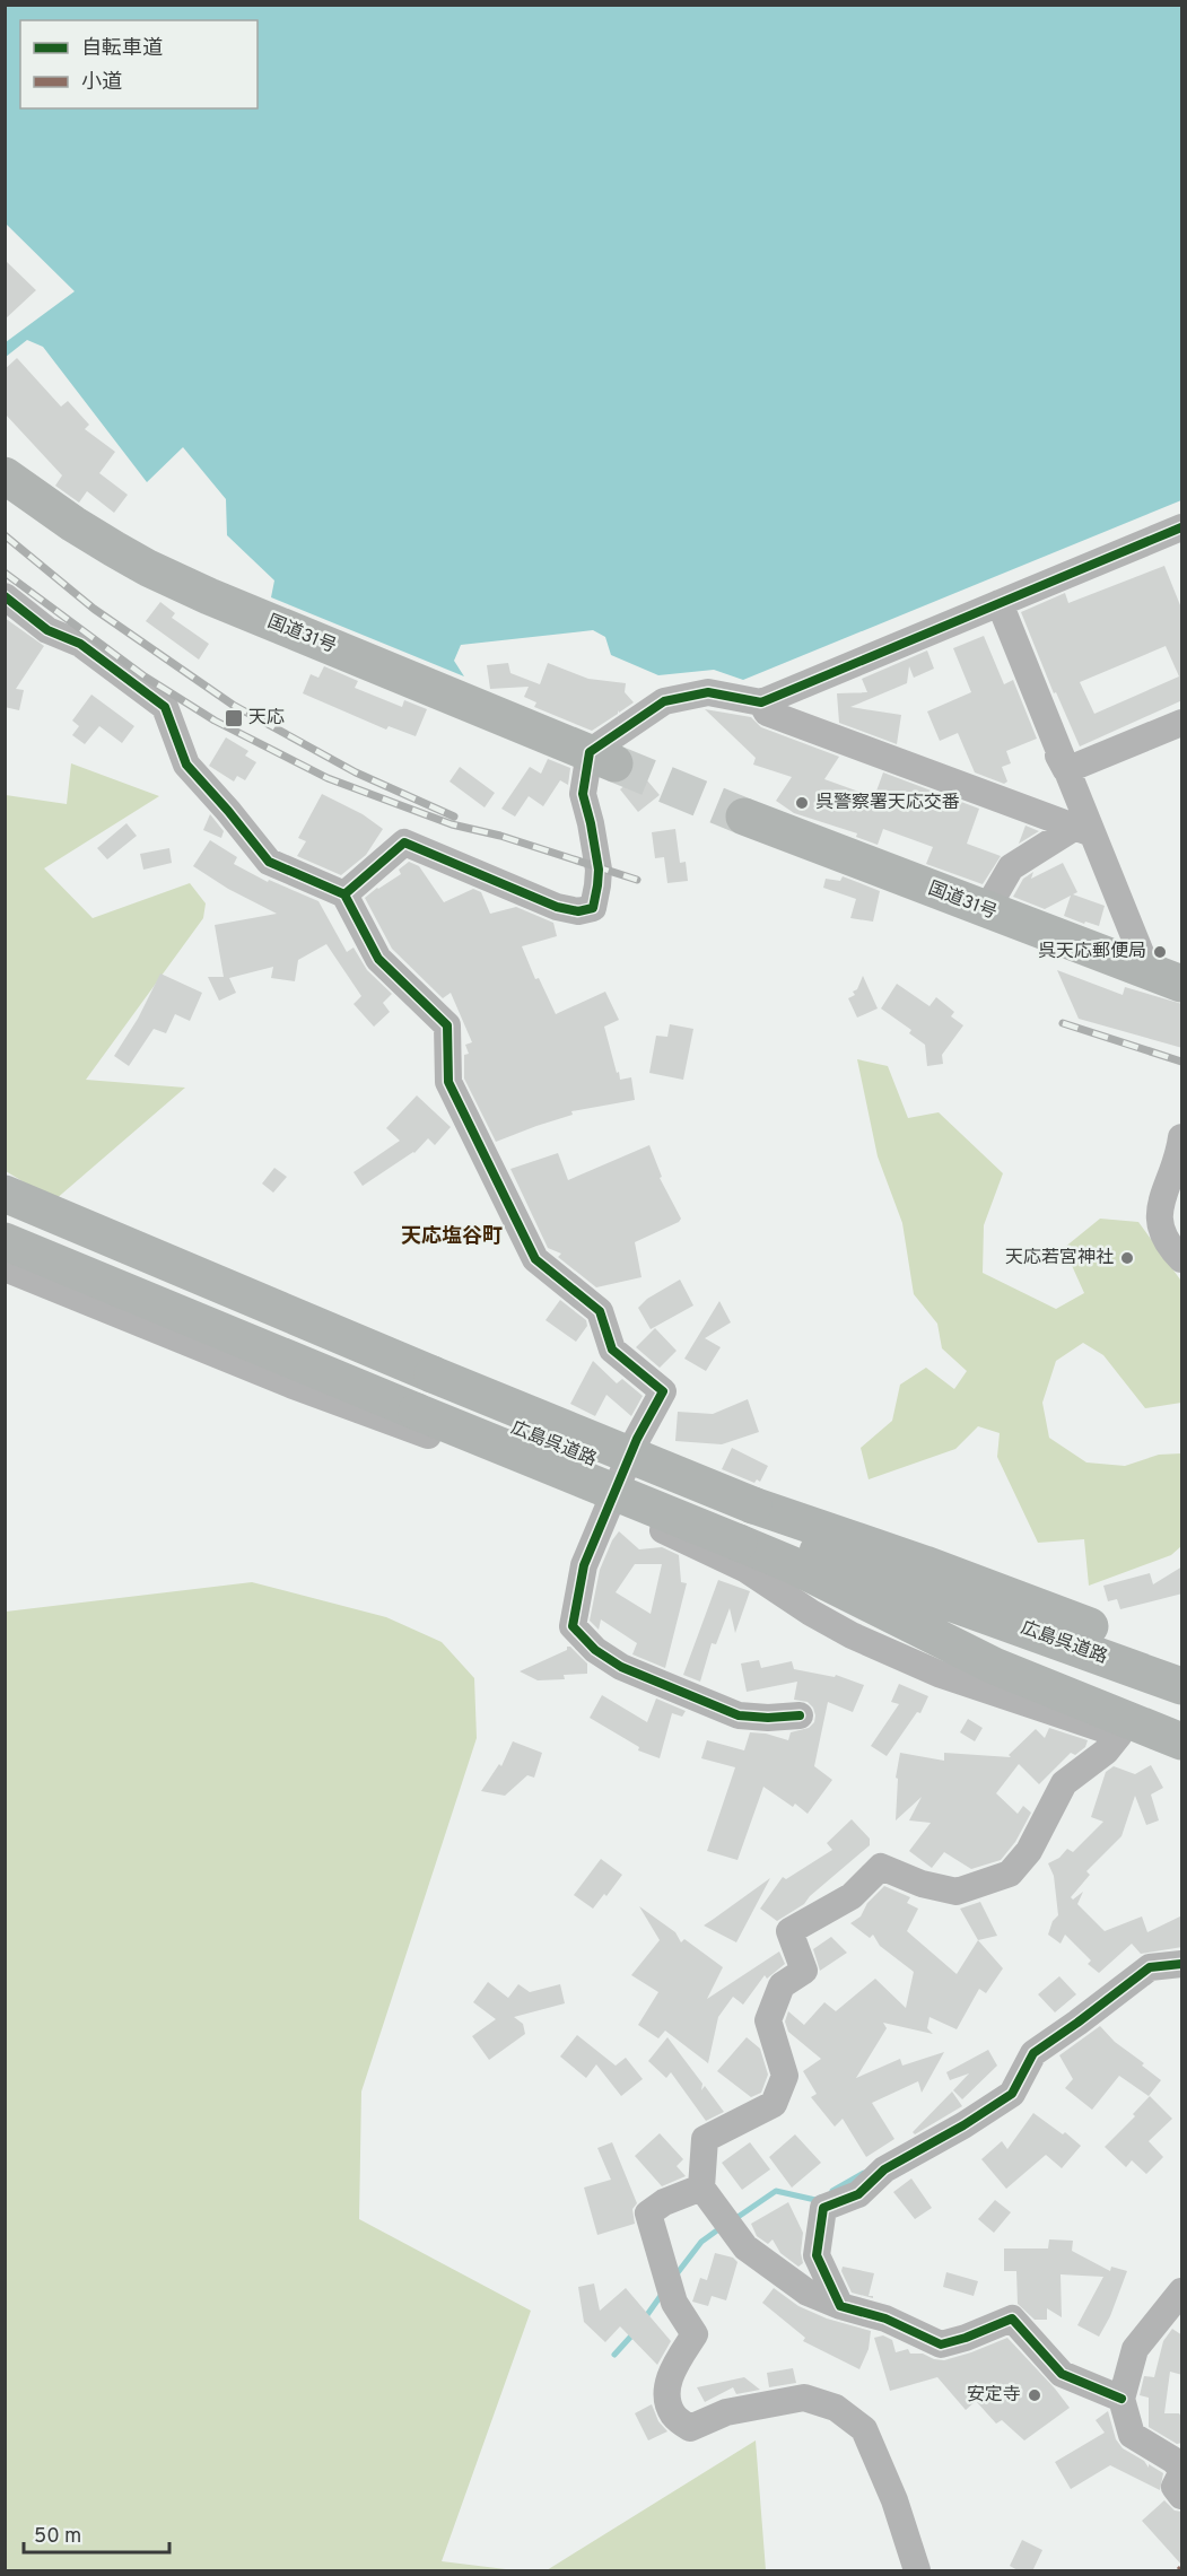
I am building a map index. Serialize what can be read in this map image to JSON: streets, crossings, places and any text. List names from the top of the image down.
{
  "streets": {
    "highway": ["国道31号", "広島呉道路"]
  },
  "districts": ["天応塩谷町"],
  "places": {
    "transit": ["天応"],
    "other": [
      "呉警察署天応交番",
      "呉天応郵便局",
      "天応若宮神社",
      "安定寺"
    ]
  },
  "legend": ["自転車道", "小道"],
  "scale_bar": "50 m"
}
